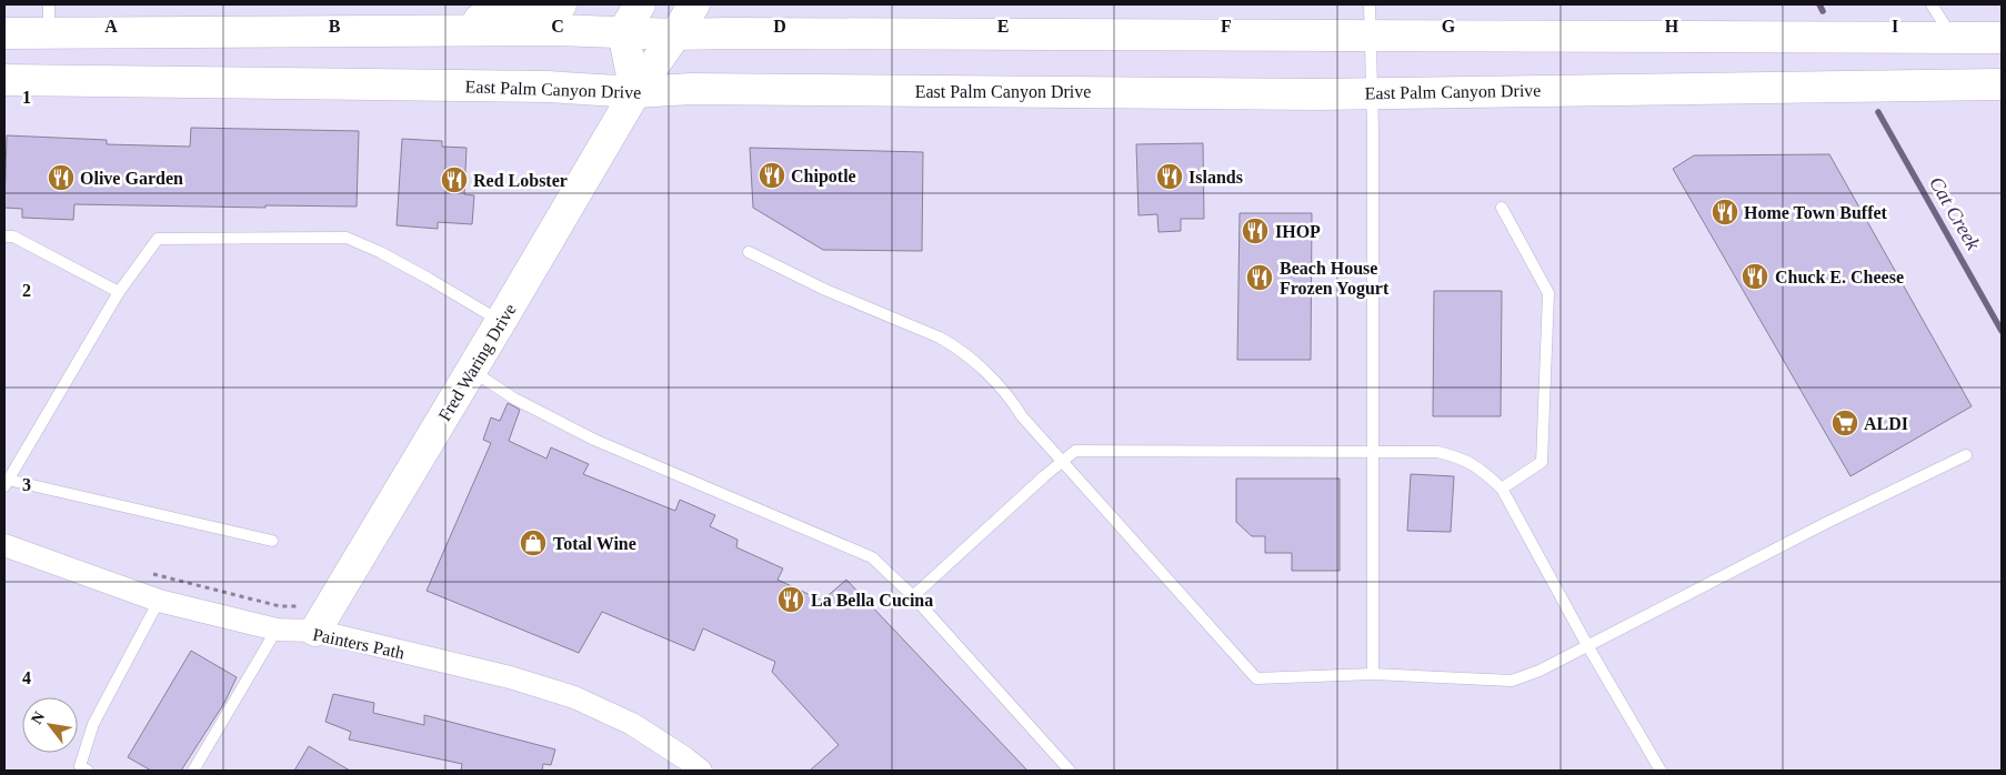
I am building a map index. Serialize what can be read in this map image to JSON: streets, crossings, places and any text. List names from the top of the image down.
{
  "streets": {
    "main road": ["East Palm Canyon Drive", "Fred Waring Drive"],
    "street": ["Painters Path"]
  },
  "crossings": [
    ["East Palm Canyon Drive", "Fred Waring Drive"],
    ["Fred Waring Drive", "Painters Path"]
  ],
  "water": ["Cat Creek"],
  "places": {
    "restaurant": [
      "Chipotle",
      "Islands",
      "Olive Garden",
      "Red Lobster",
      "Home Town Buffet",
      "IHOP",
      "Chuck E. Cheese",
      "Beach House Frozen Yogurt",
      "La Bella Cucina"
    ],
    "supermarket": ["ALDI"],
    "shop": ["Total Wine"]
  },
  "north": "top left",
  "grid": {
    "columns": [
      "A",
      "B",
      "C",
      "D",
      "E",
      "F",
      "G",
      "H",
      "I"
    ],
    "rows": [
      "1",
      "2",
      "3",
      "4"
    ]
  }
}
